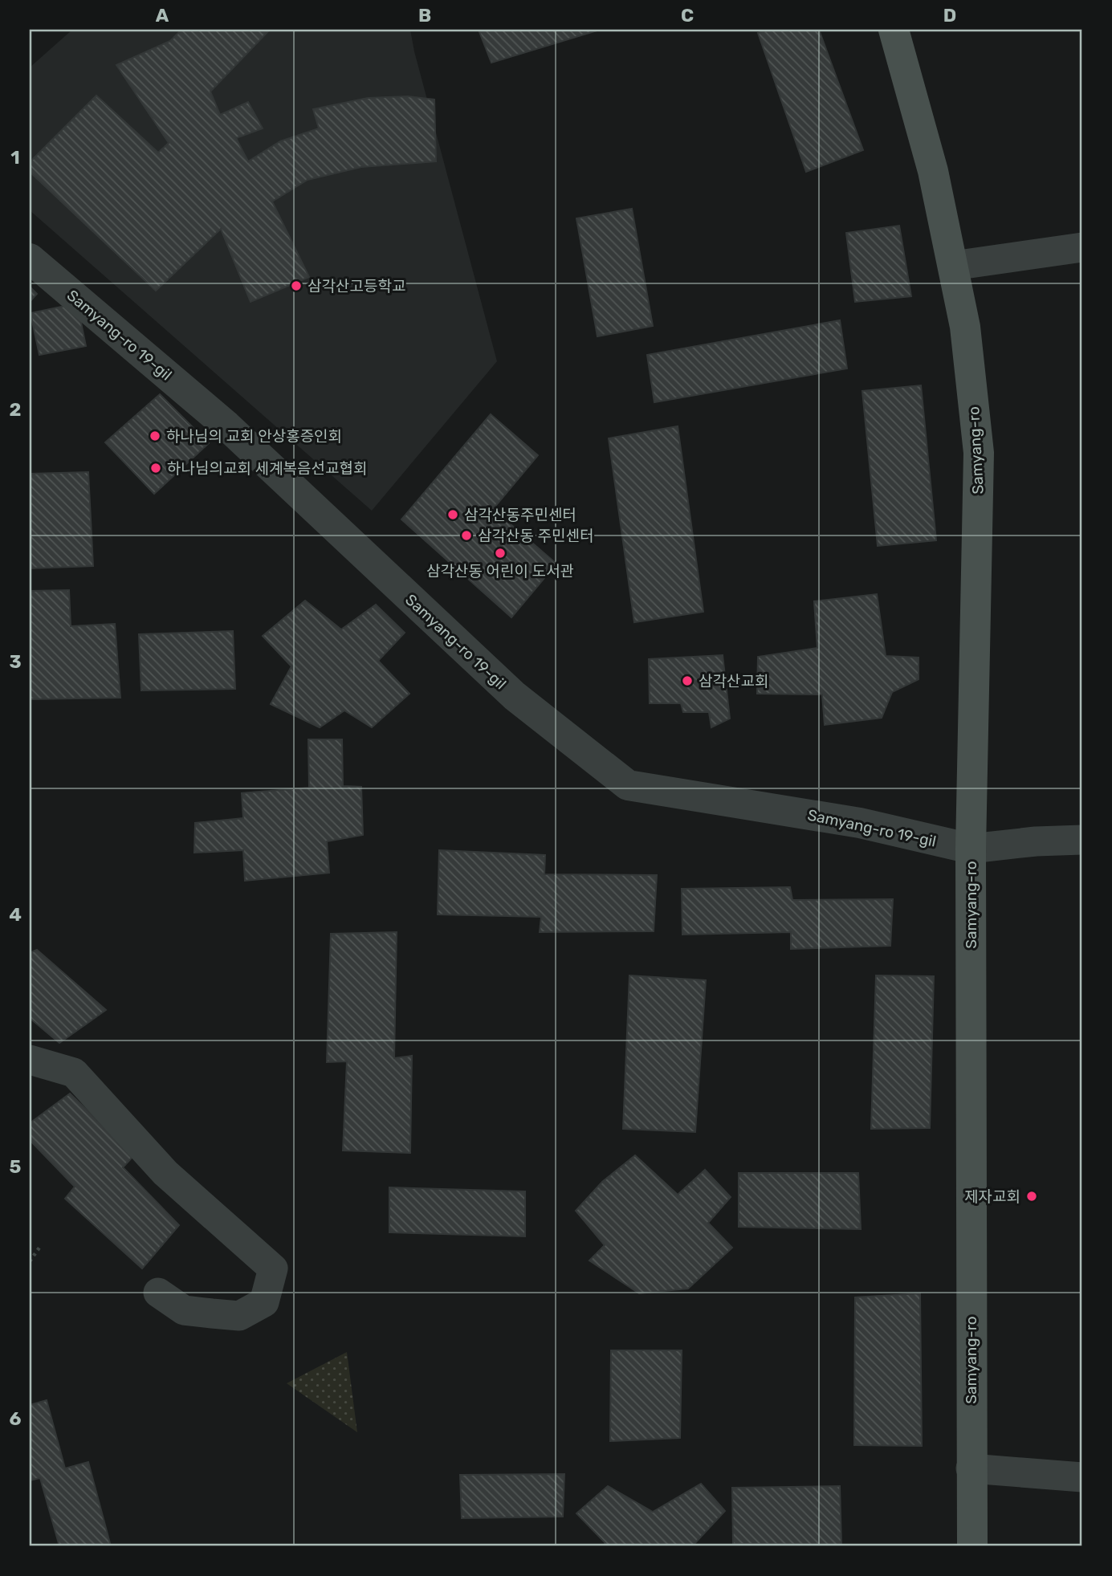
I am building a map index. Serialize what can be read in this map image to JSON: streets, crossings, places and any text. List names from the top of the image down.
{
  "streets": {
    "main road": ["Samyang-ro"],
    "street": ["Samyang-ro 19-gil"]
  },
  "crossings": [
    ["Samyang-ro 19-gil", "Samyang-ro"]
  ],
  "places": [
    "삼각산고등학교",
    "하나님의 교회 안상홍증인회",
    "하나님의교회 세계복음선교협회",
    "삼각산동주민센터",
    "삼각산동 주민센터",
    "삼각산동 어린이 도서관",
    "삼각산교회",
    "제자교회"
  ],
  "grid": {
    "columns": [
      "A",
      "B",
      "C",
      "D"
    ],
    "rows": [
      "1",
      "2",
      "3",
      "4",
      "5",
      "6"
    ]
  }
}
